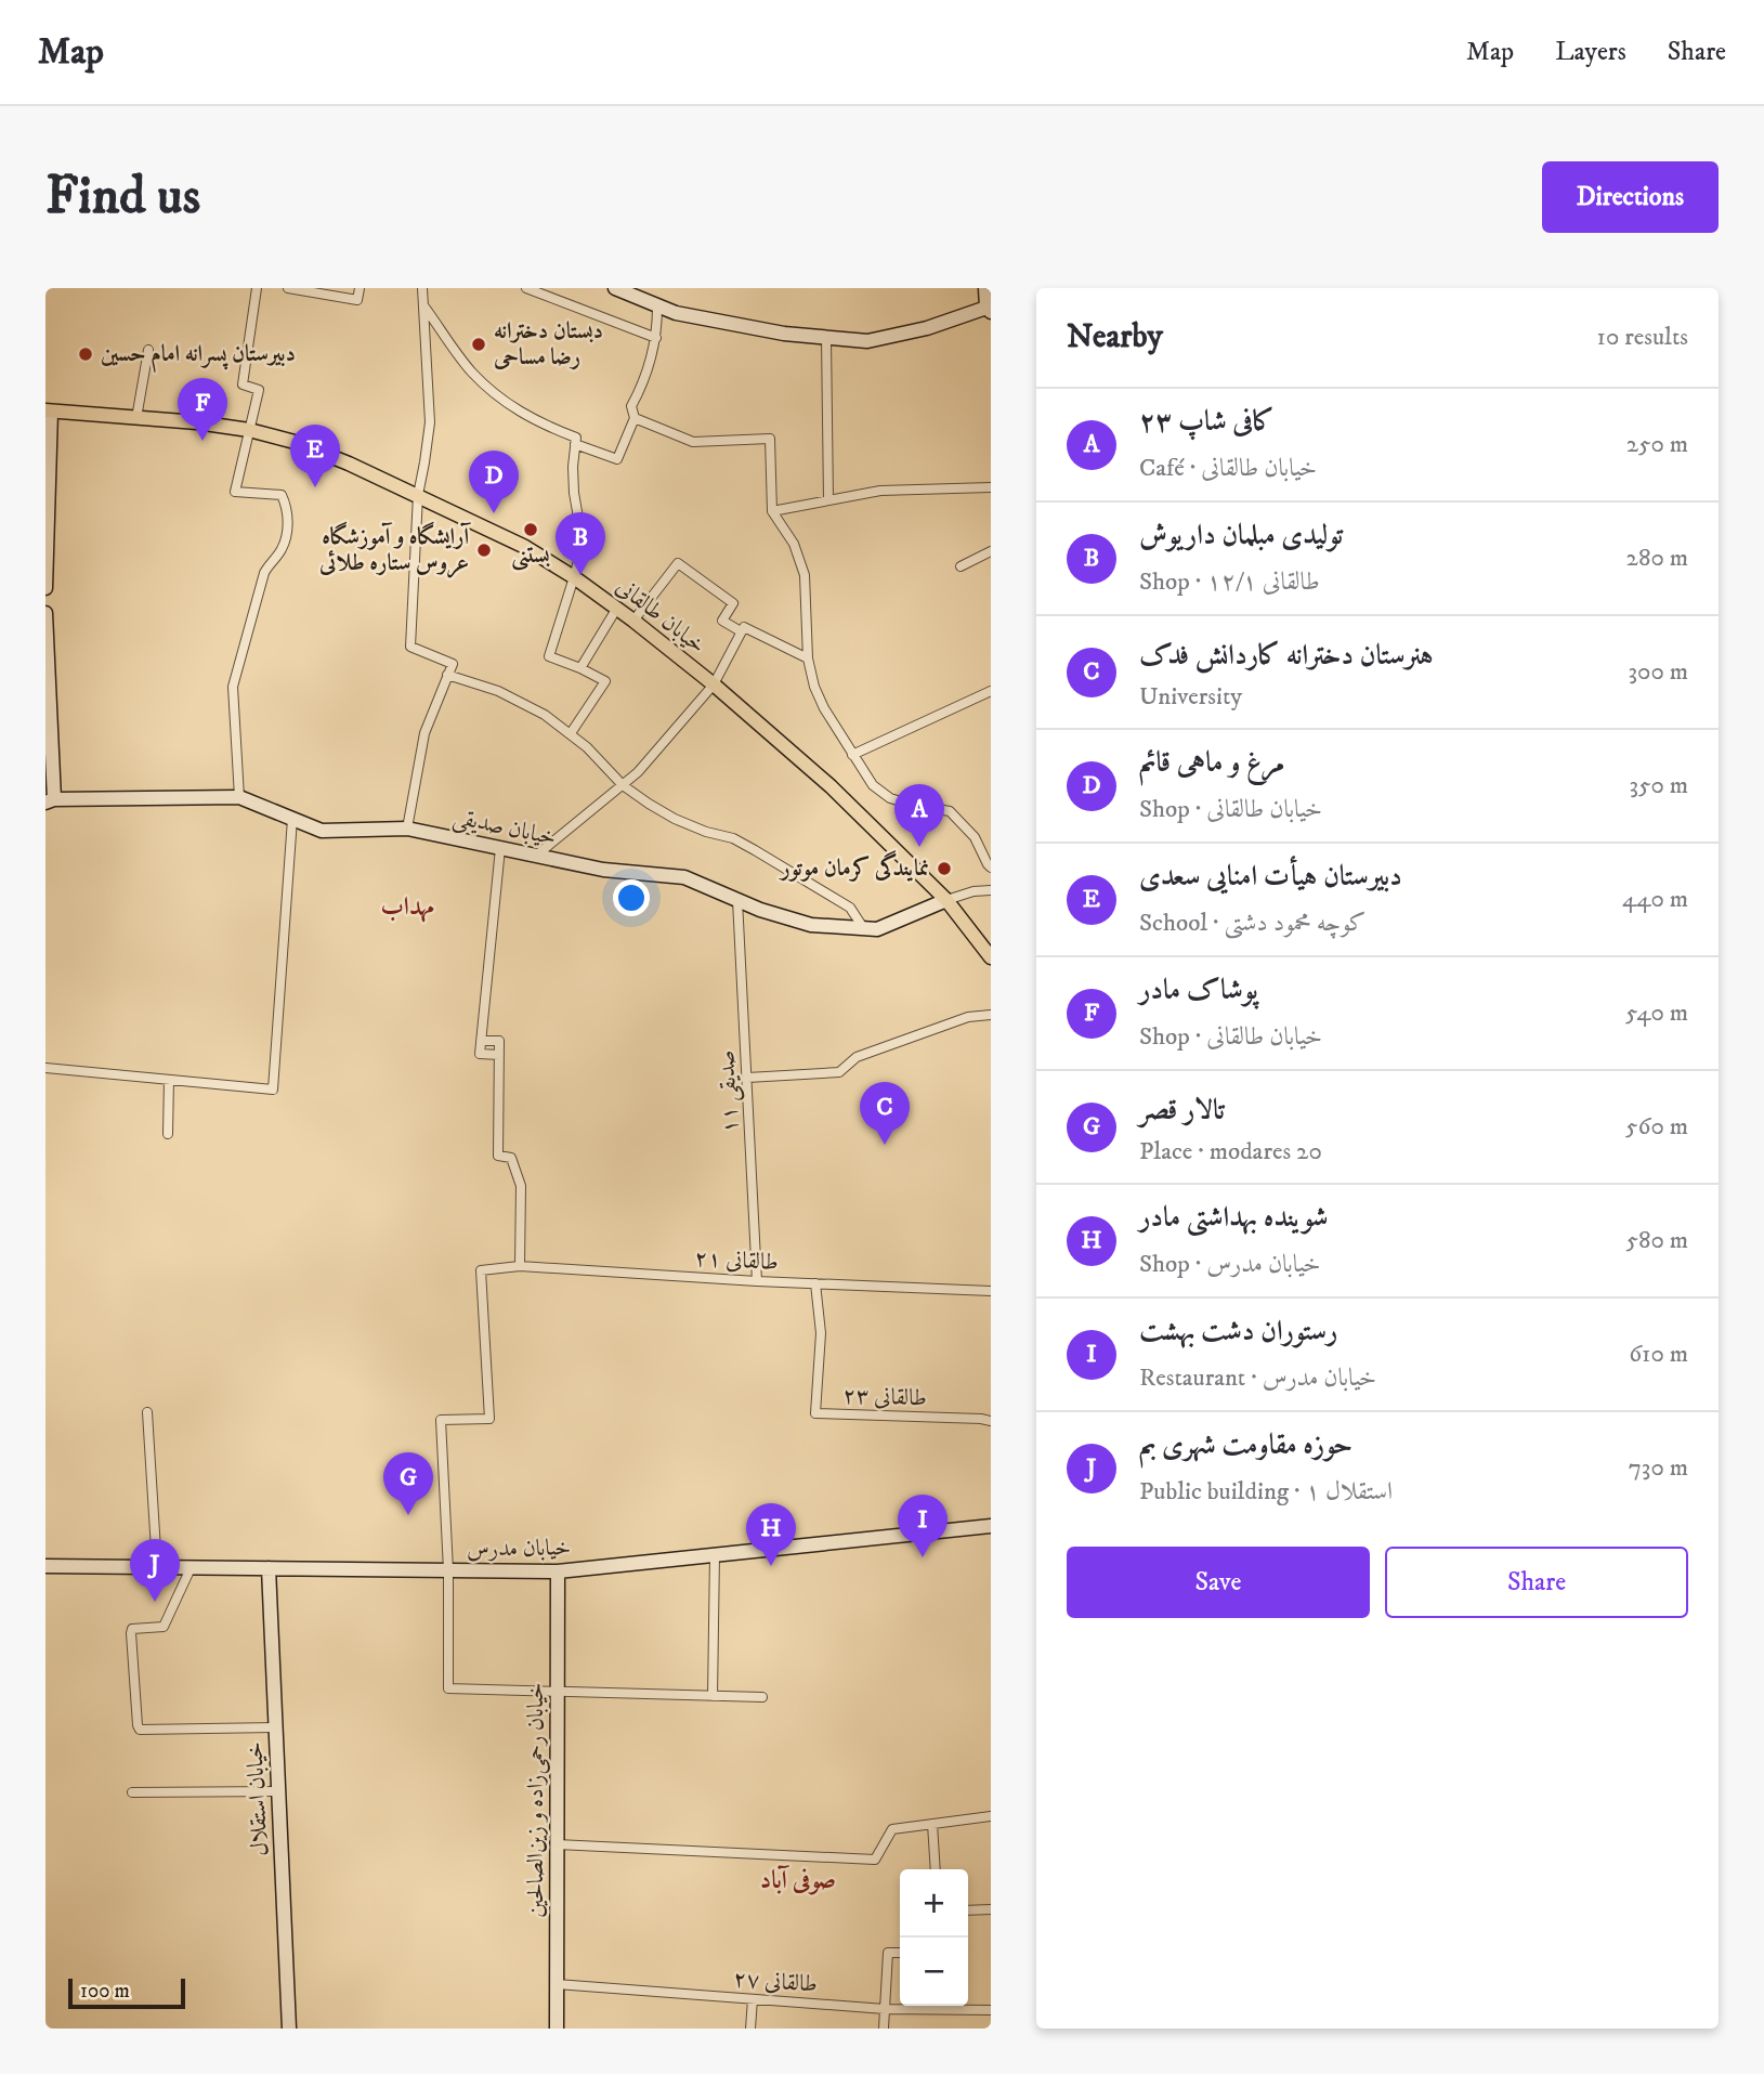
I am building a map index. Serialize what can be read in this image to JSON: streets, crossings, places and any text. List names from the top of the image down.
{
  "streets": {
    "main road": ["خیابان طالقانی"],
    "street": [
      "خیابان صدیقی",
      "صدیقی ۱۱",
      "طالقانی ۲۱",
      "طالقانی ۲۳",
      "خیابان مدرس",
      "خیابان استقلال",
      "خیابان رحمی‌زاده و زین‌الصالحین",
      "طالقانی ۲۷"
    ]
  },
  "crossings": [
    ["خیابان طالقانی", "خیابان صدیقی"],
    ["خیابان صدیقی", "صدیقی ۱۱"],
    ["صدیقی ۱۱", "طالقانی ۲۱"],
    ["طالقانی ۲۱", "طالقانی ۲۳"],
    ["طالقانی ۲۱", "خیابان مدرس"],
    ["خیابان مدرس", "خیابان استقلال"],
    ["خیابان مدرس", "خیابان رحمی‌زاده و زین‌الصالحین"],
    ["خیابان رحمی‌زاده و زین‌الصالحین", "طالقانی ۲۷"]
  ],
  "districts": ["مهداب", "صوفی آباد"],
  "places": [
    "دبستان دخترانه رضا مساحی",
    "دبیرستان پسرانه امام حسین",
    "بستنی",
    "آرایشگاه و آموزشگاه عروس ستاره طلائی",
    "نمایندگی کرمان موتور"
  ],
  "scale_bar": "100 m",
  "page": {
    "header": "Map",
    "nav": ["Map", "Layers", "Share"],
    "buttons": [
      "Directions",
      ["Save", "Share"]
    ],
    "title": "Find us",
    "heading": ["Nearby", "10 results"],
    "pins": [
      "F",
      "E",
      "D",
      "B",
      "A",
      "C",
      "G",
      "I",
      "H",
      "J"
    ],
    "list": [
      {
        "mark": "A",
        "name": "کافی شاپ ۲۳",
        "note": "Café · خیابان طالقانی",
        "value": "250 m"
      },
      {
        "mark": "B",
        "name": "تولیدی مبلمان داریوش",
        "note": "Shop · طالقانی ۱۲/۱",
        "value": "280 m"
      },
      {
        "mark": "C",
        "name": "هنرستان دخترانه کاردانش فدک",
        "note": "University",
        "value": "300 m"
      },
      {
        "mark": "D",
        "name": "مرغ و ماهی قائم",
        "note": "Shop · خیابان طالقانی",
        "value": "350 m"
      },
      {
        "mark": "E",
        "name": "دبیرستان هیأت امنایی سعدی",
        "note": "School · کوچه محمود دشتی",
        "value": "440 m"
      },
      {
        "mark": "F",
        "name": "پوشاک مادر",
        "note": "Shop · خیابان طالقانی",
        "value": "540 m"
      },
      {
        "mark": "G",
        "name": "تالار قصر",
        "note": "Place · modares 20",
        "value": "560 m"
      },
      {
        "mark": "H",
        "name": "شوینده بهداشتی مادر",
        "note": "Shop · خیابان مدرس",
        "value": "580 m"
      },
      {
        "mark": "I",
        "name": "رستوران دشت بهشت",
        "note": "Restaurant · خیابان مدرس",
        "value": "610 m"
      },
      {
        "mark": "J",
        "name": "حوزه مقاومت شهری بم",
        "note": "Public building · استقلال ۱",
        "value": "730 m"
      }
    ],
    "map_buttons": ["+", "−"],
    "scale": "100 m"
  }
}
